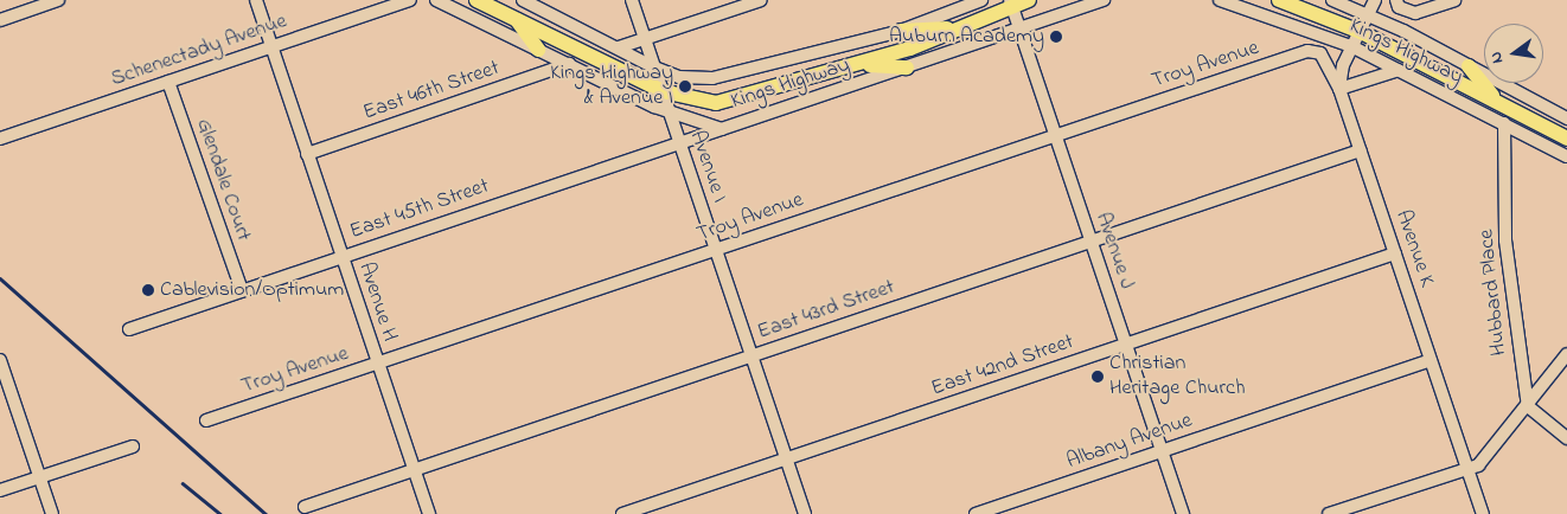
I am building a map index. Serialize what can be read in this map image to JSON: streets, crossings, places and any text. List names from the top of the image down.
{
  "streets": {
    "main road": ["Kings Highway"],
    "street": [
      "Schenectady Avenue",
      "Troy Avenue",
      "East 46th Street",
      "Avenue I",
      "Glendale Court",
      "East 45th Street",
      "Avenue K",
      "Avenue J",
      "Hubbard Place",
      "Avenue H",
      "East 43rd Street",
      "East 42nd Street",
      "Albany Avenue"
    ]
  },
  "crossings": [
    ["Schenectady Avenue", "Glendale Court"],
    ["Schenectady Avenue", "Avenue H"],
    ["Kings Highway", "East 46th Street"],
    ["Kings Highway", "Avenue I"],
    ["Kings Highway", "East 45th Street"],
    ["Kings Highway", "Avenue J"],
    ["Kings Highway", "Hubbard Place"],
    ["Troy Avenue", "Avenue I"],
    ["Troy Avenue", "Avenue K"],
    ["Troy Avenue", "Avenue J"],
    ["Troy Avenue", "Avenue H"],
    ["East 46th Street", "Avenue H"],
    ["Avenue I", "East 45th Street"],
    ["Avenue I", "East 43rd Street"],
    ["Avenue I", "East 42nd Street"],
    ["Glendale Court", "East 45th Street"],
    ["East 45th Street", "Avenue H"],
    ["Avenue K", "East 43rd Street"],
    ["Avenue K", "East 42nd Street"],
    ["Avenue K", "Albany Avenue"],
    ["Avenue J", "East 43rd Street"],
    ["Avenue J", "East 42nd Street"],
    ["Avenue J", "Albany Avenue"],
    ["Avenue H", "East 43rd Street"]
  ],
  "places": [
    "Auburn Academy",
    "Kings Highway & Avenue I",
    "Cablevision/Optimum",
    "Christian Heritage Church"
  ],
  "north": "left"
}
